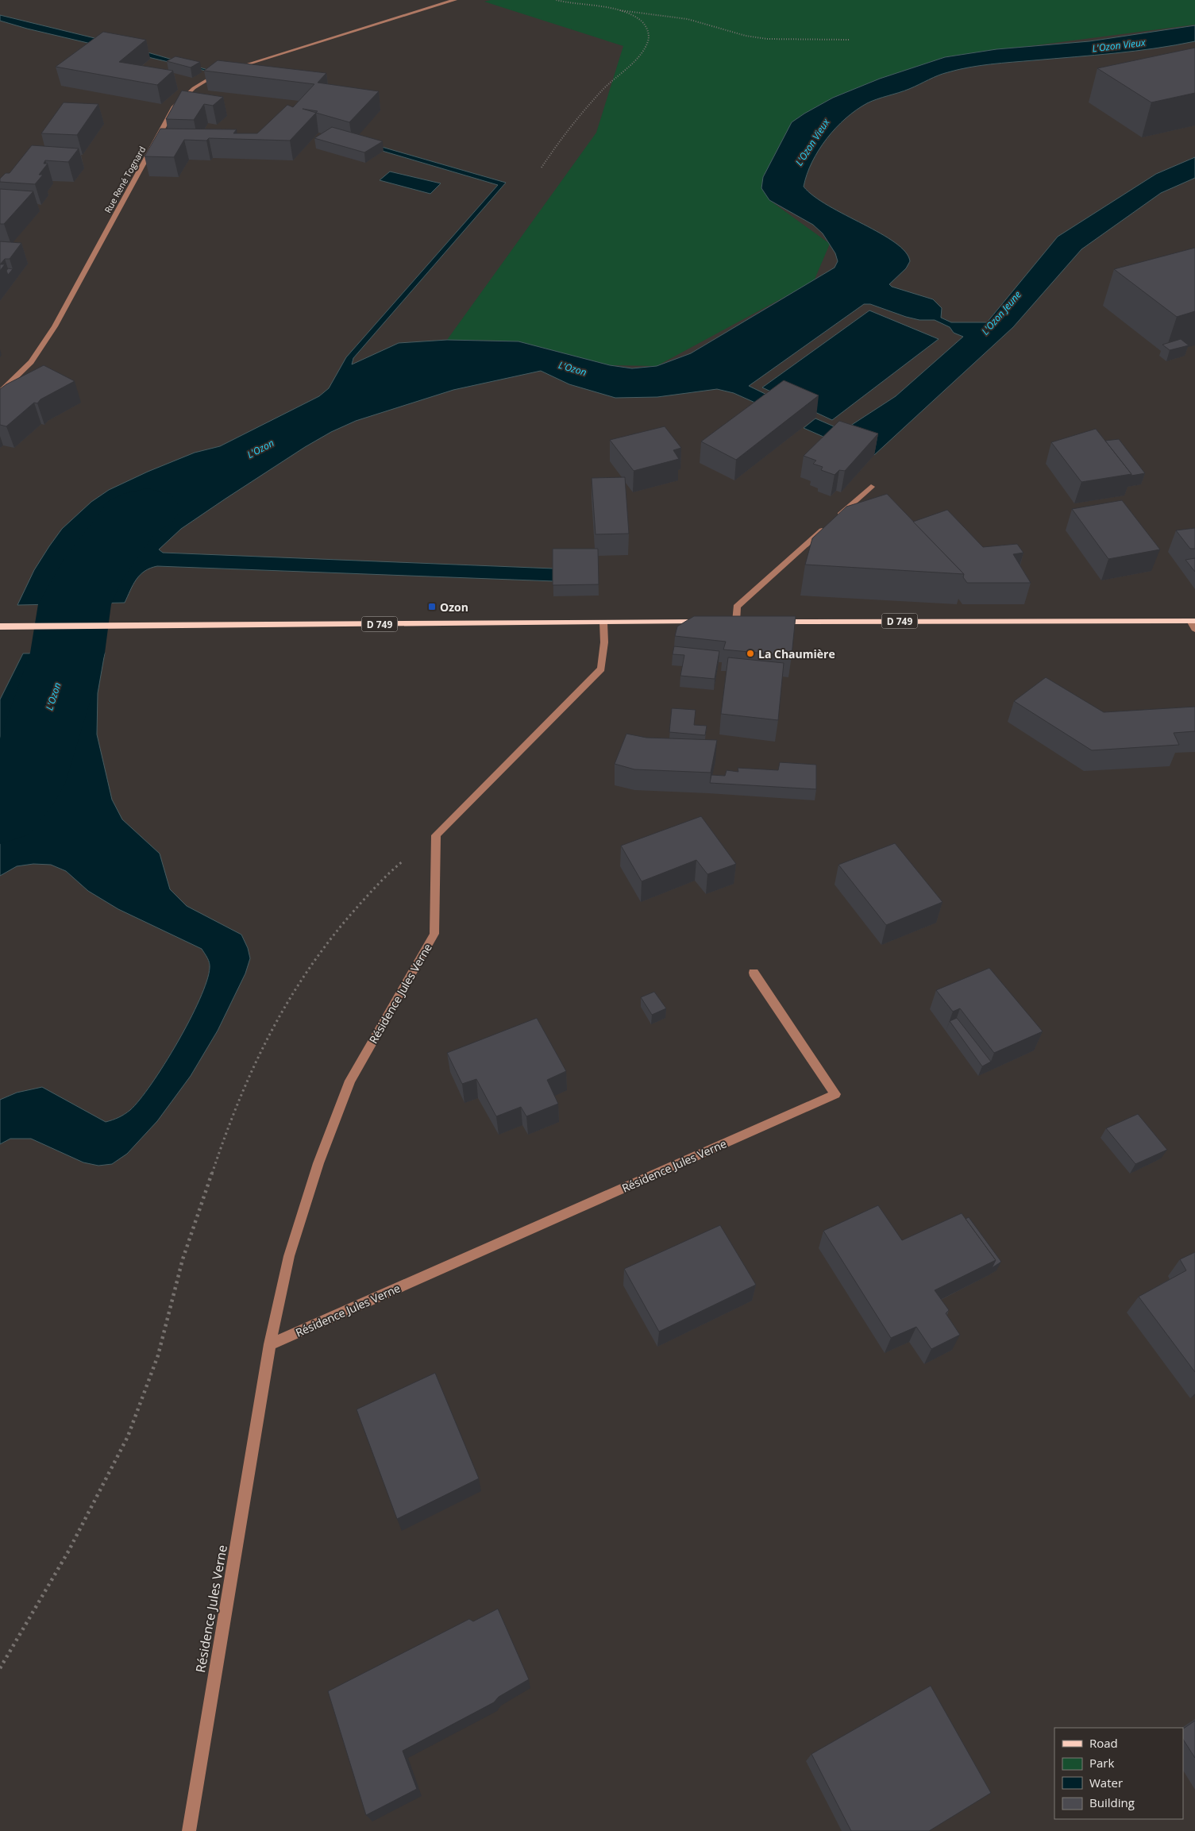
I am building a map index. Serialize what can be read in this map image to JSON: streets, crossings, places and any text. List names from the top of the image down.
{
  "streets": {
    "main road": ["D 749"],
    "street": ["Rue René Tognard", "Résidence Jules Verne"]
  },
  "water": ["L'Ozon Vieux", "L'Ozon Jeune", "L'Ozon"],
  "places": {
    "transit": ["Ozon"],
    "other": ["La Chaumière"]
  },
  "legend": [
    "Road",
    "Park",
    "Water",
    "Building"
  ]
}
